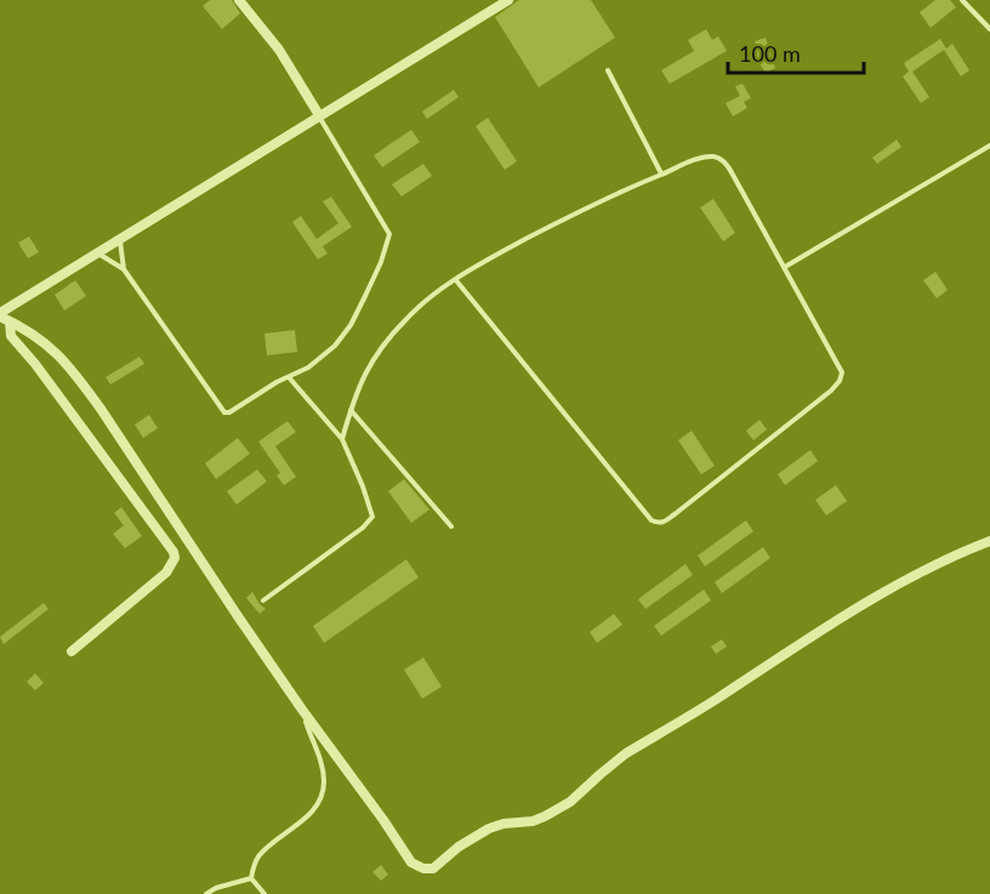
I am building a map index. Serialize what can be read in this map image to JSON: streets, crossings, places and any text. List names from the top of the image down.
{
  "scale_bar": "100 m"
}
